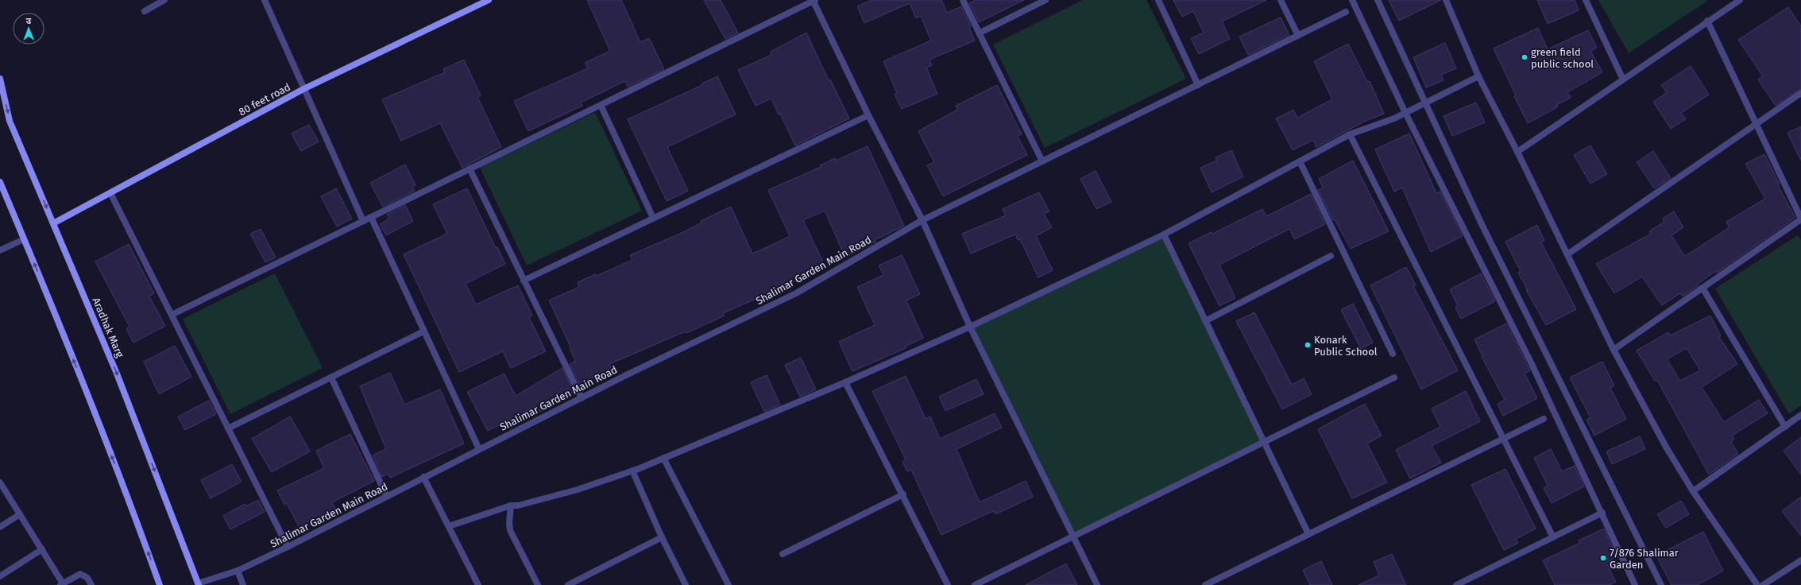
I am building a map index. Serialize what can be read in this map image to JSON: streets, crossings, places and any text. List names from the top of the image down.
{
  "streets": {
    "main road": ["80 feet road", "Aradhak Marg"],
    "street": ["Shalimar Garden Main Road"]
  },
  "crossings": [
    ["80 feet road", "Aradhak Marg"],
    ["Shalimar Garden Main Road", "Aradhak Marg"]
  ],
  "places": ["green field public school", "Konark Public School", "7/876 Shalimar Garden"],
  "north": "top"
}
